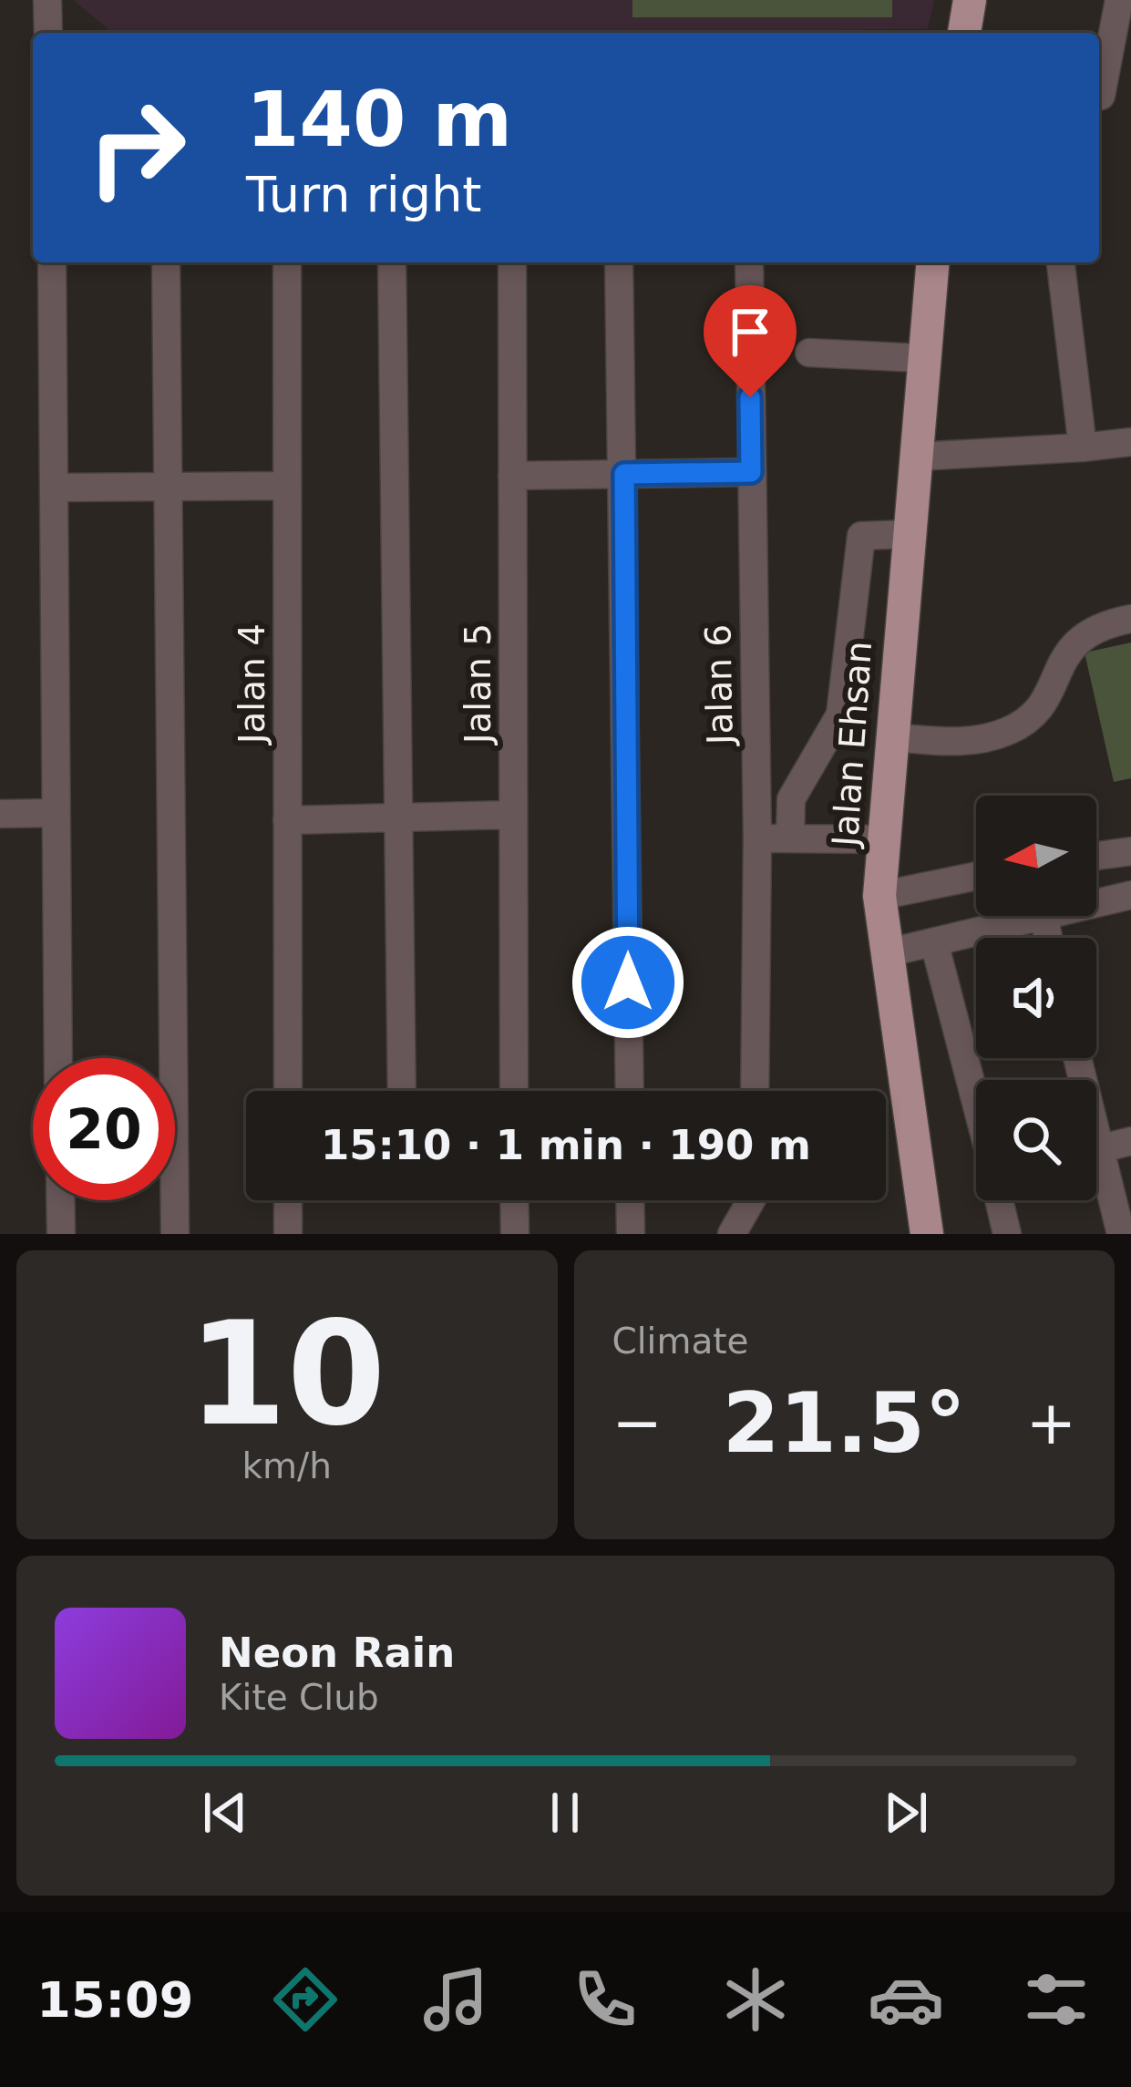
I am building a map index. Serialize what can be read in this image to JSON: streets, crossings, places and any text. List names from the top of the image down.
{
  "streets": {
    "main road": ["Jalan Ehsan"],
    "street": ["Jalan 4", "Jalan 5", "Jalan 6"]
  },
  "north": "left",
  "page": {
    "turn": ["140 m", "Turn right"],
    "limit": "20",
    "trip": "15:10 · 1 min · 190 m",
    "tile": [
      ["10", "km/h"],
      "Climate"
    ],
    "heat": ["−", "21.5°", "+"],
    "song": ["Neon Rain", "Kite Club"],
    "tabs": "15:09"
  }
}
